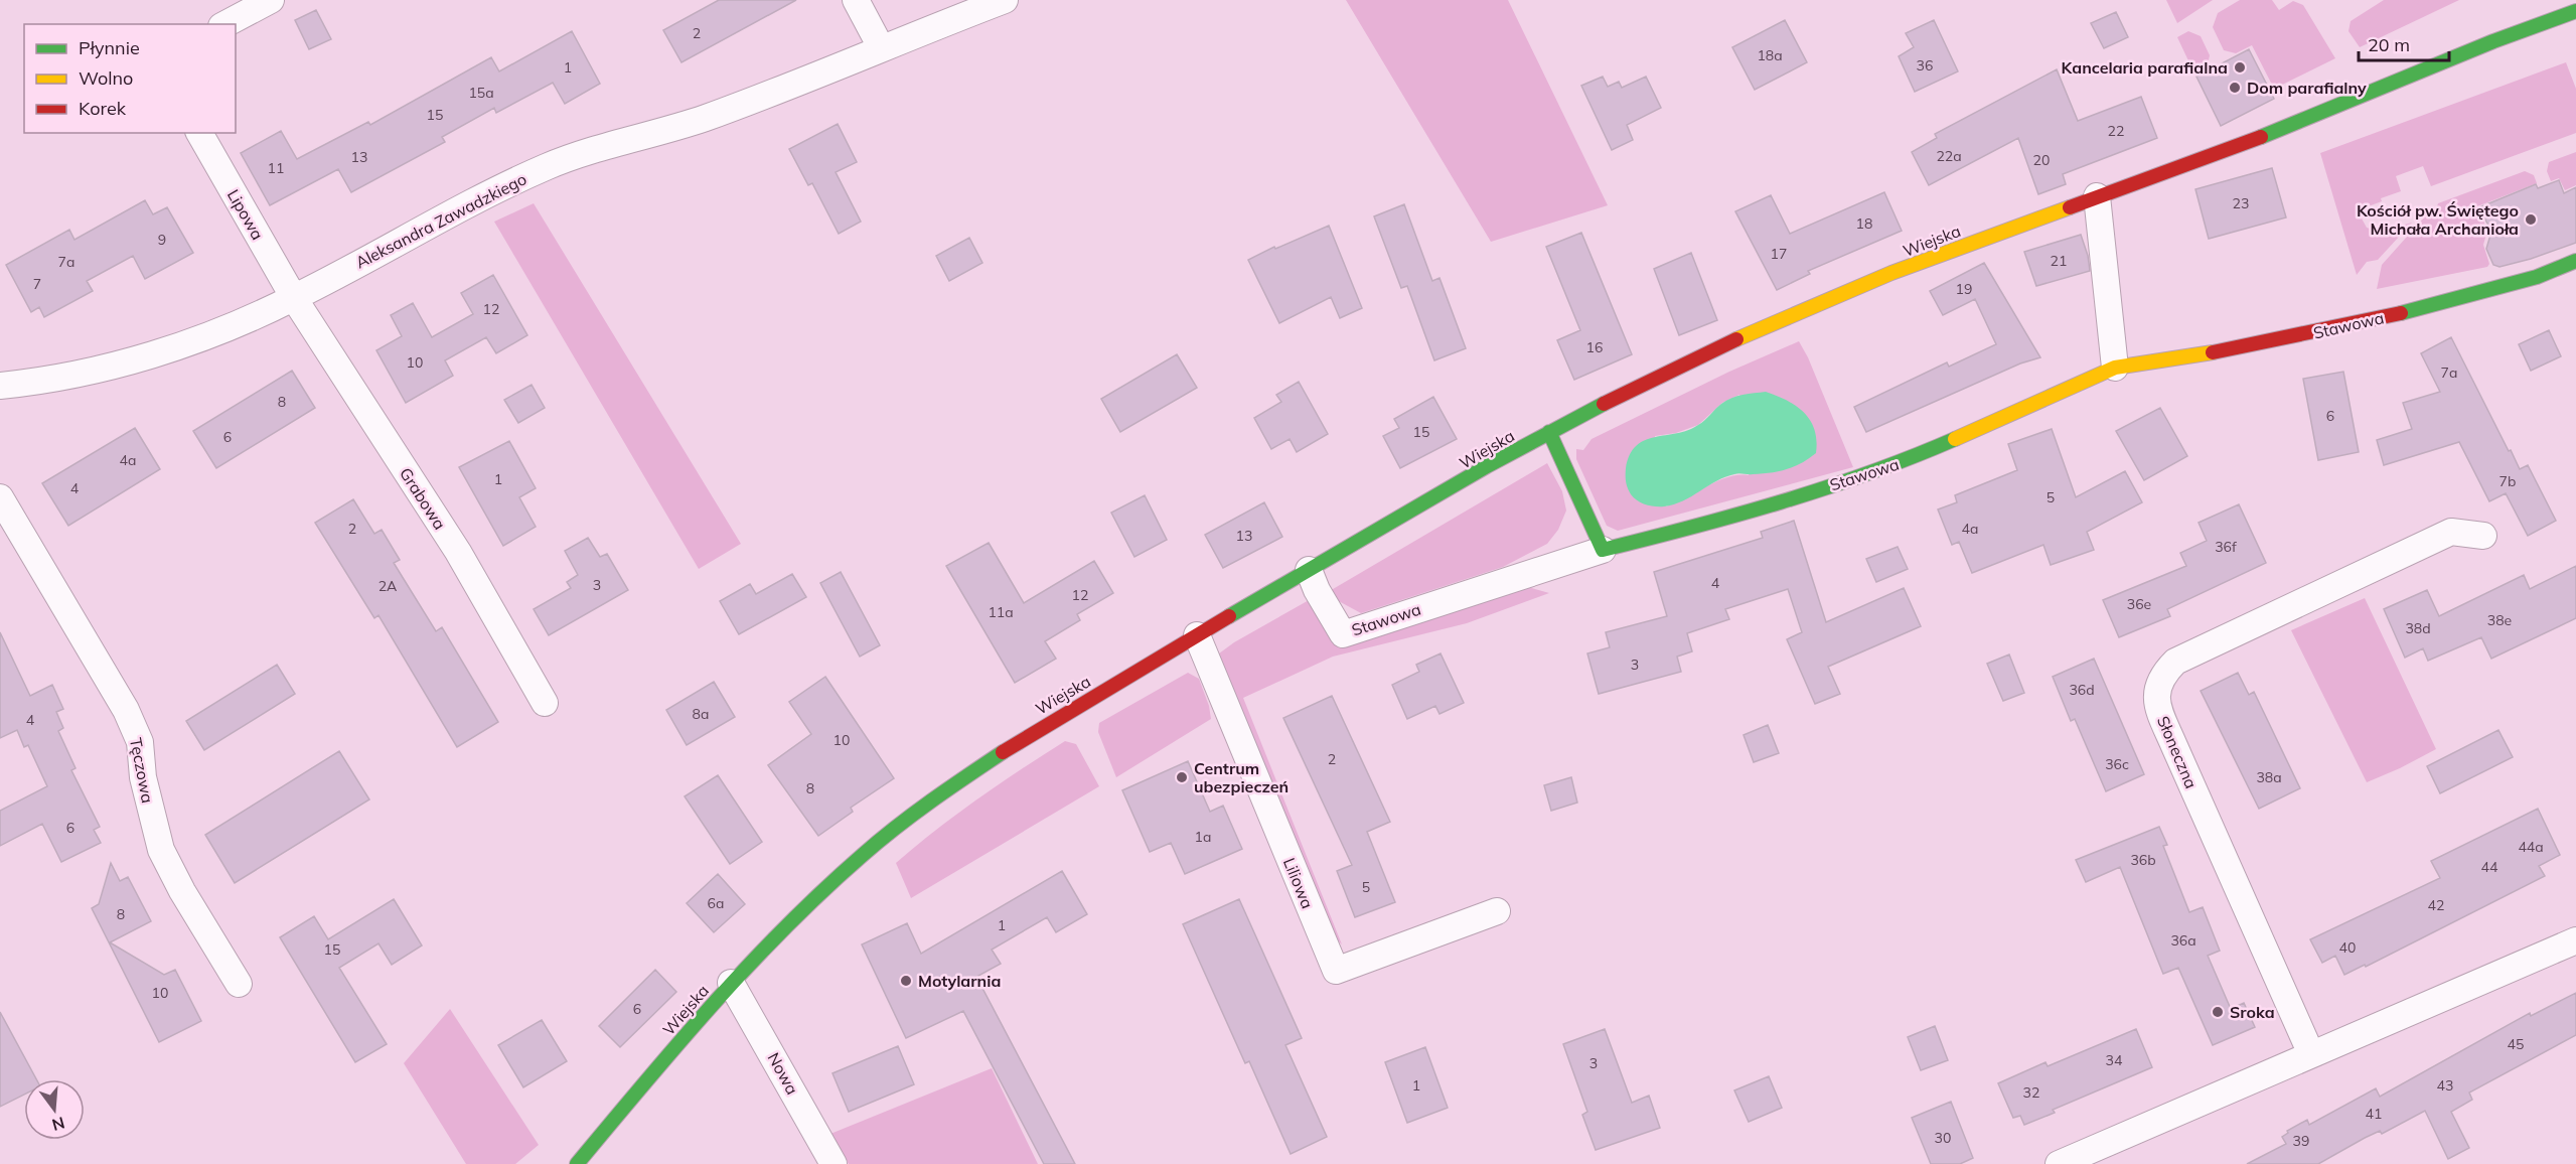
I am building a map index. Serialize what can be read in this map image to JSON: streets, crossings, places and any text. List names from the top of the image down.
{
  "streets": {
    "street": [
      "Lipowa",
      "Aleksandra Zawadzkiego",
      "Wiejska",
      "Stawowa",
      "Grabowa",
      "Słoneczna",
      "Tęczowa",
      "Liliowa",
      "Nowa"
    ]
  },
  "crossings": [
    ["Lipowa", "Aleksandra Zawadzkiego"],
    ["Lipowa", "Grabowa"],
    ["Aleksandra Zawadzkiego", "Grabowa"],
    ["Wiejska", "Stawowa"],
    ["Wiejska", "Liliowa"],
    ["Wiejska", "Nowa"]
  ],
  "places": [
    "Kancelaria parafialna",
    "Dom parafialny",
    "Kościół pw. Świętego Michała Archanioła",
    "Centrum ubezpieczeń",
    "Motylarnia",
    "Sroka"
  ],
  "house_numbers": [
    "2",
    "18a",
    "36",
    "1",
    "15a",
    "15",
    "22",
    "22a",
    "13",
    "20",
    "11",
    "23",
    "18",
    "9",
    "17",
    "21",
    "7a",
    "7",
    "19",
    "12",
    "16",
    "10",
    "7a",
    "8",
    "6",
    "15",
    "6",
    "4a",
    "1",
    "7b",
    "4",
    "5",
    "2",
    "4a",
    "13",
    "36f",
    "4",
    "3",
    "2A",
    "12",
    "36e",
    "11a",
    "38e",
    "38d",
    "3",
    "36d",
    "8a",
    "4",
    "10",
    "2",
    "36c",
    "38a",
    "8",
    "6",
    "1a",
    "44a",
    "36b",
    "44",
    "5",
    "6a",
    "42",
    "8",
    "1",
    "36a",
    "40",
    "15",
    "10",
    "6",
    "45",
    "34",
    "3",
    "1",
    "43",
    "32",
    "41",
    "30",
    "39"
  ],
  "legend": ["Płynnie", "Wolno", "Korek"],
  "scale_bar": "20 m",
  "north": "bottom"
}
